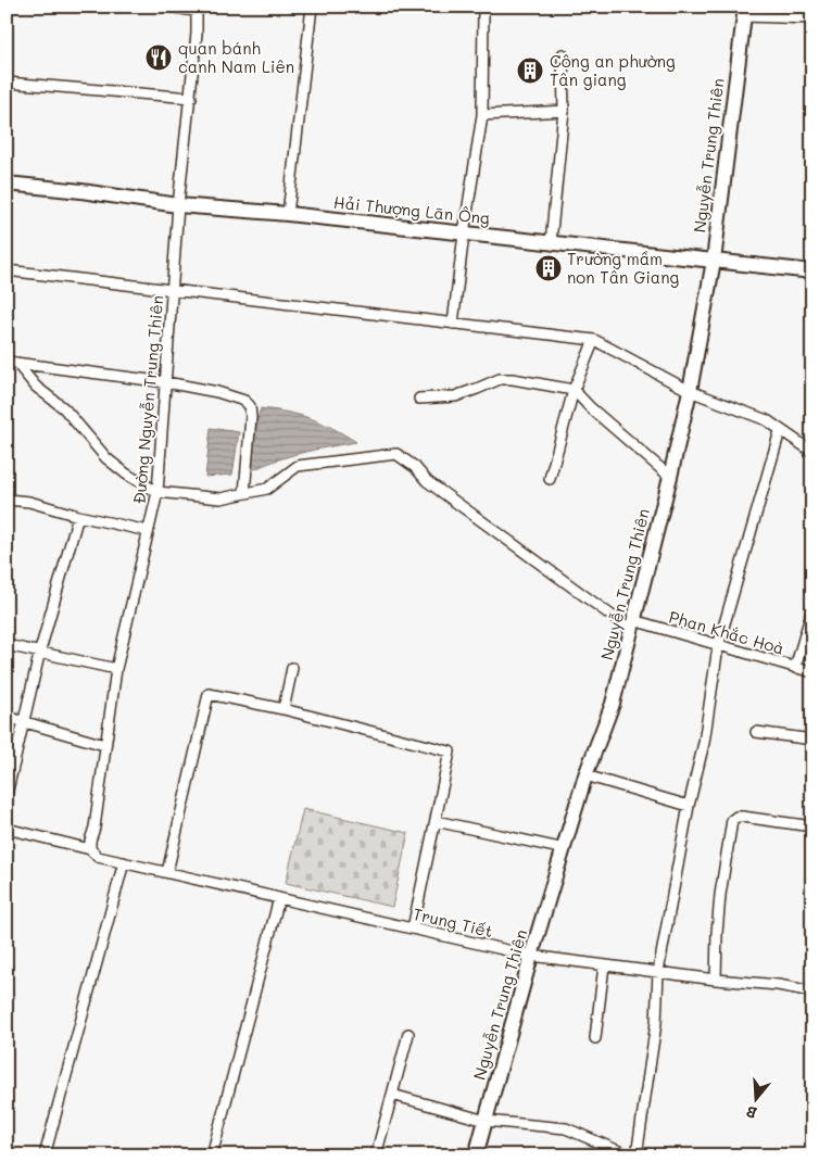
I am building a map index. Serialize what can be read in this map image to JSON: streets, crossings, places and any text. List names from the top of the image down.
{
  "streets": {
    "street": [
      "Nguyễn Trung Thiên",
      "Hải Thượng Lãn Ông",
      "Đường Nguyễn Trung Thiên",
      "Phan Khắc Hoà",
      "Trung Tiết"
    ]
  },
  "crossings": [
    ["Nguyễn Trung Thiên", "Hải Thượng Lãn Ông"],
    ["Nguyễn Trung Thiên", "Phan Khắc Hoà"],
    ["Nguyễn Trung Thiên", "Trung Tiết"],
    ["Hải Thượng Lãn Ông", "Đường Nguyễn Trung Thiên"],
    ["Đường Nguyễn Trung Thiên", "Phan Khắc Hoà"],
    ["Đường Nguyễn Trung Thiên", "Trung Tiết"]
  ],
  "places": {
    "restaurant": ["quan bánh canh Nam Liên"],
    "building": ["Công an phường Tân giang", "Trường mầm non Tân Giang"]
  },
  "north": "bottom"
}
